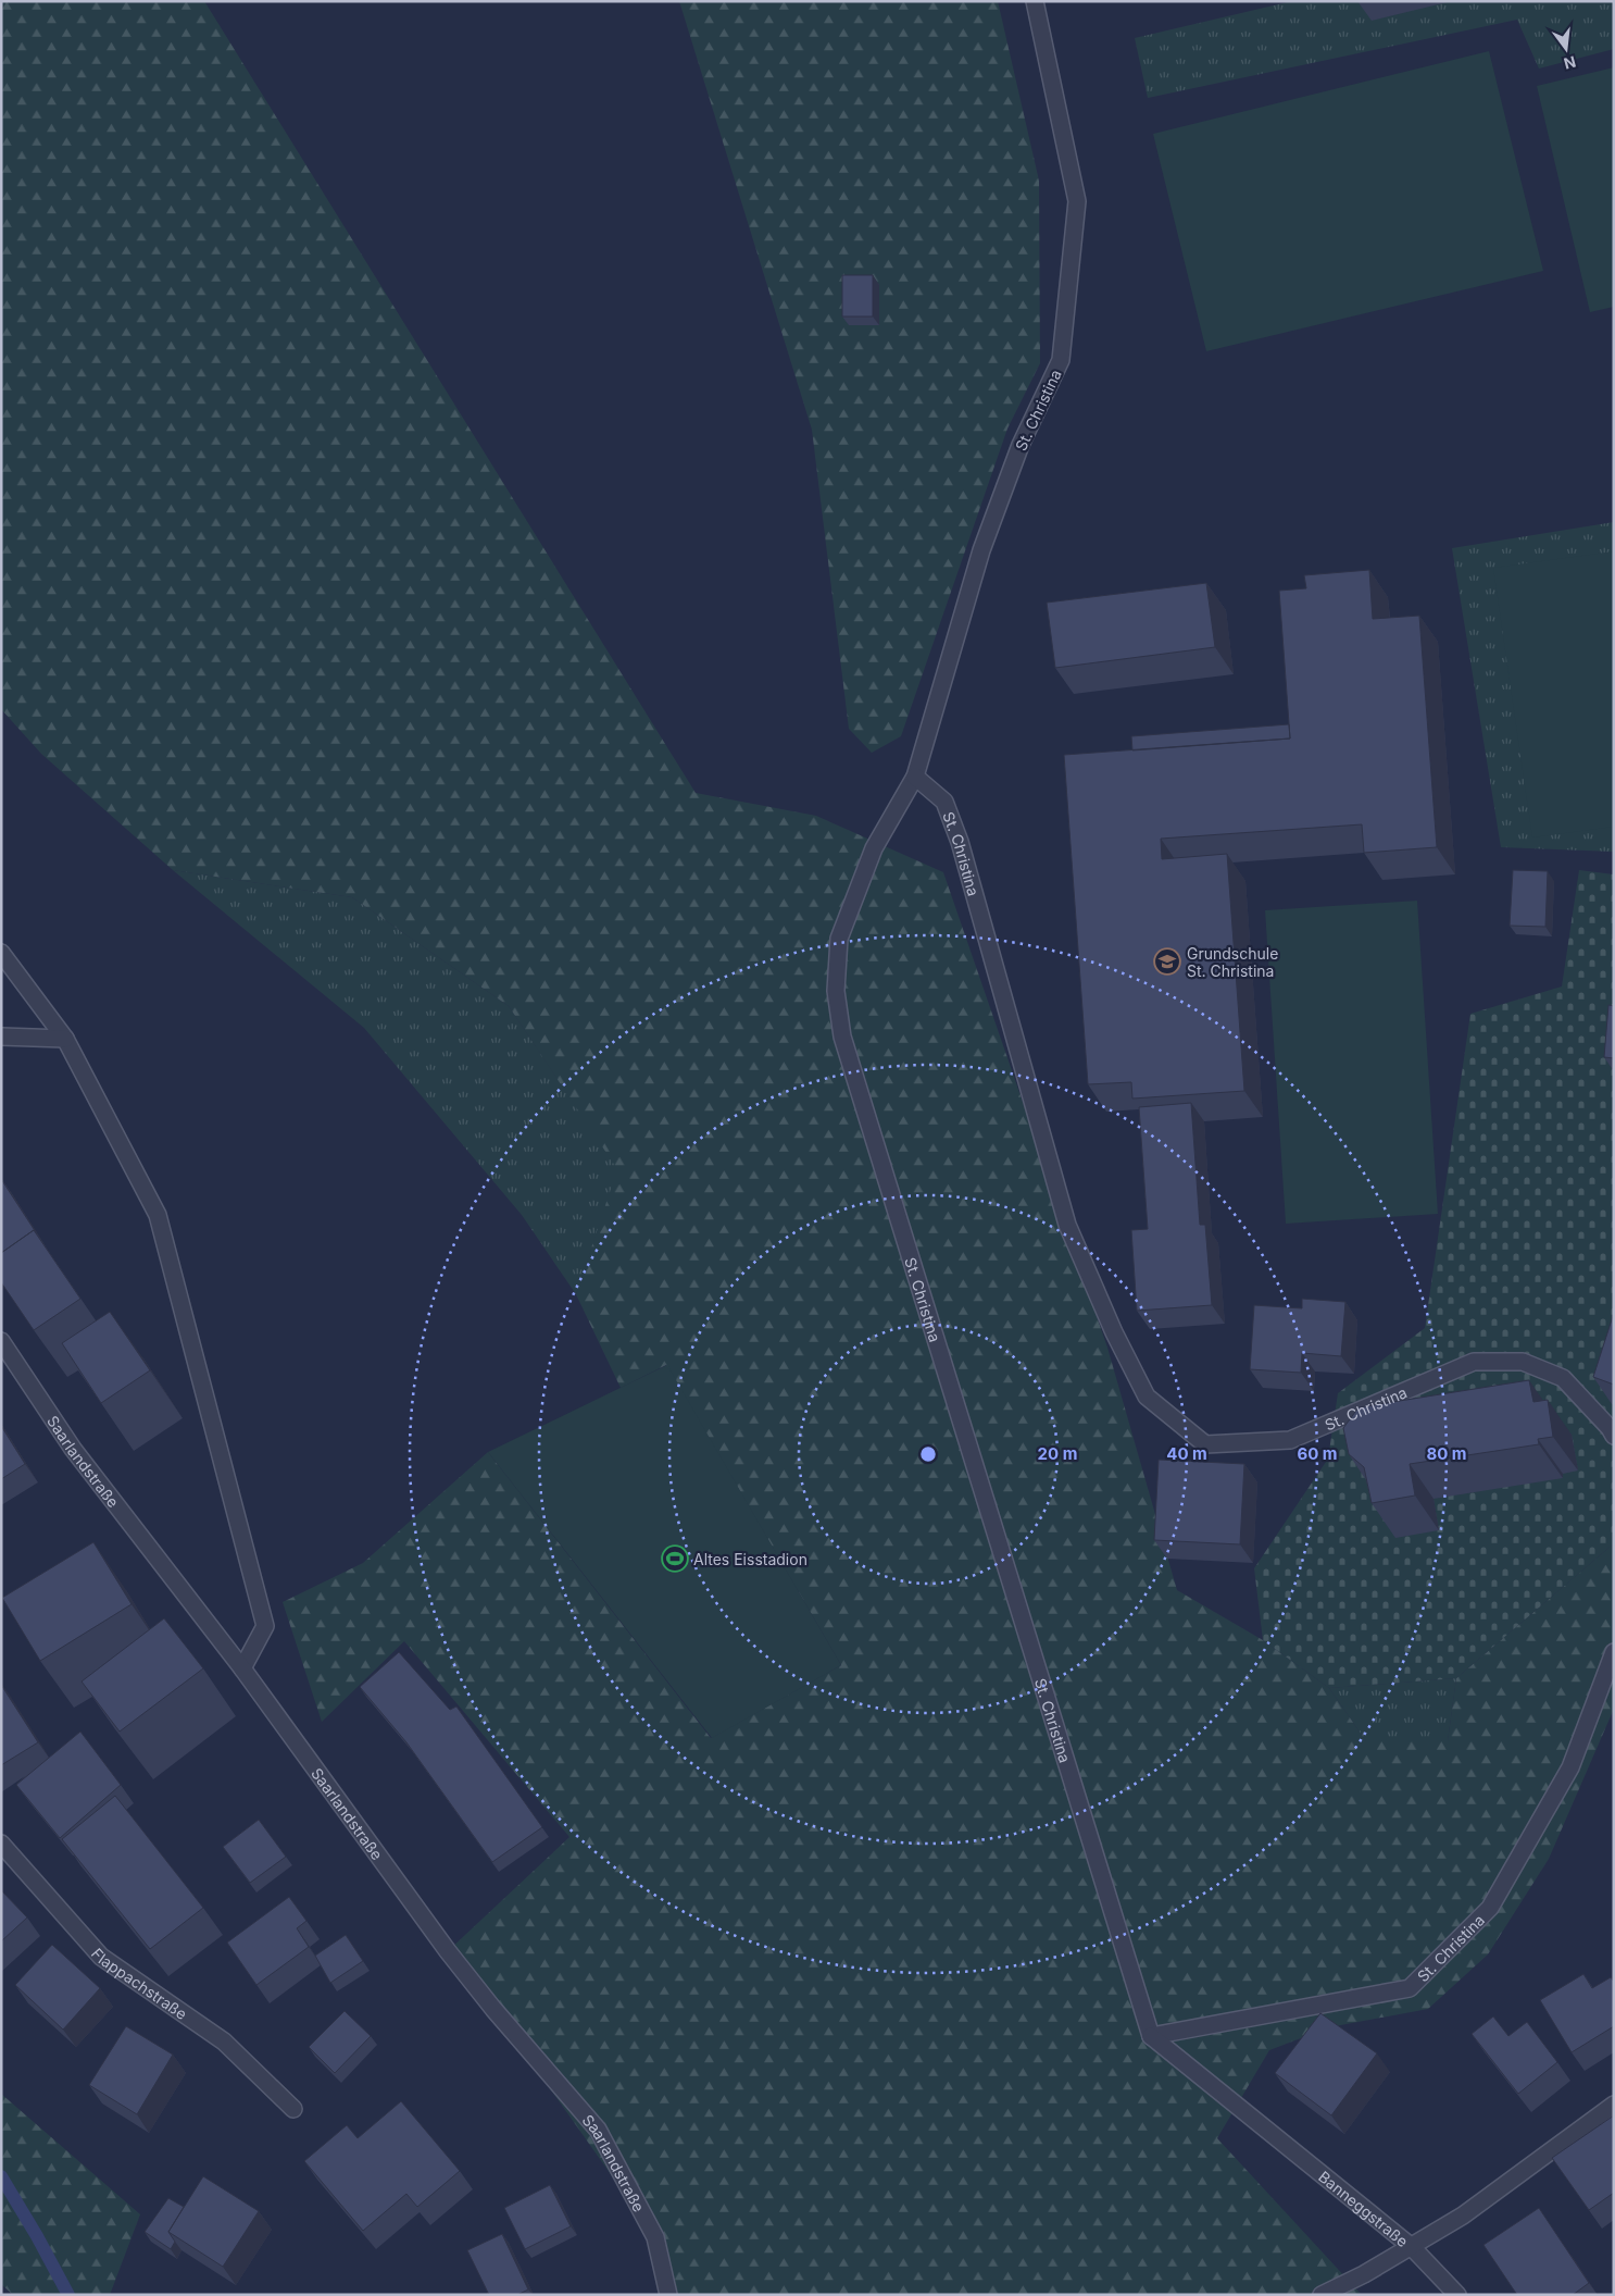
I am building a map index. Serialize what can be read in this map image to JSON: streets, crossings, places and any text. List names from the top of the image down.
{
  "streets": {
    "street": [
      "St. Christina",
      "Saarlandstraße",
      "Flappachstraße",
      "Banneggstraße"
    ]
  },
  "crossings": [
    ["St. Christina", "Banneggstraße"]
  ],
  "places": {
    "school or university": ["Grundschule St. Christina"],
    "sports": ["Altes Eisstadion"]
  },
  "north": "bottom",
  "rings": [
    "20 m",
    "40 m",
    "60 m",
    "80 m"
  ]
}
